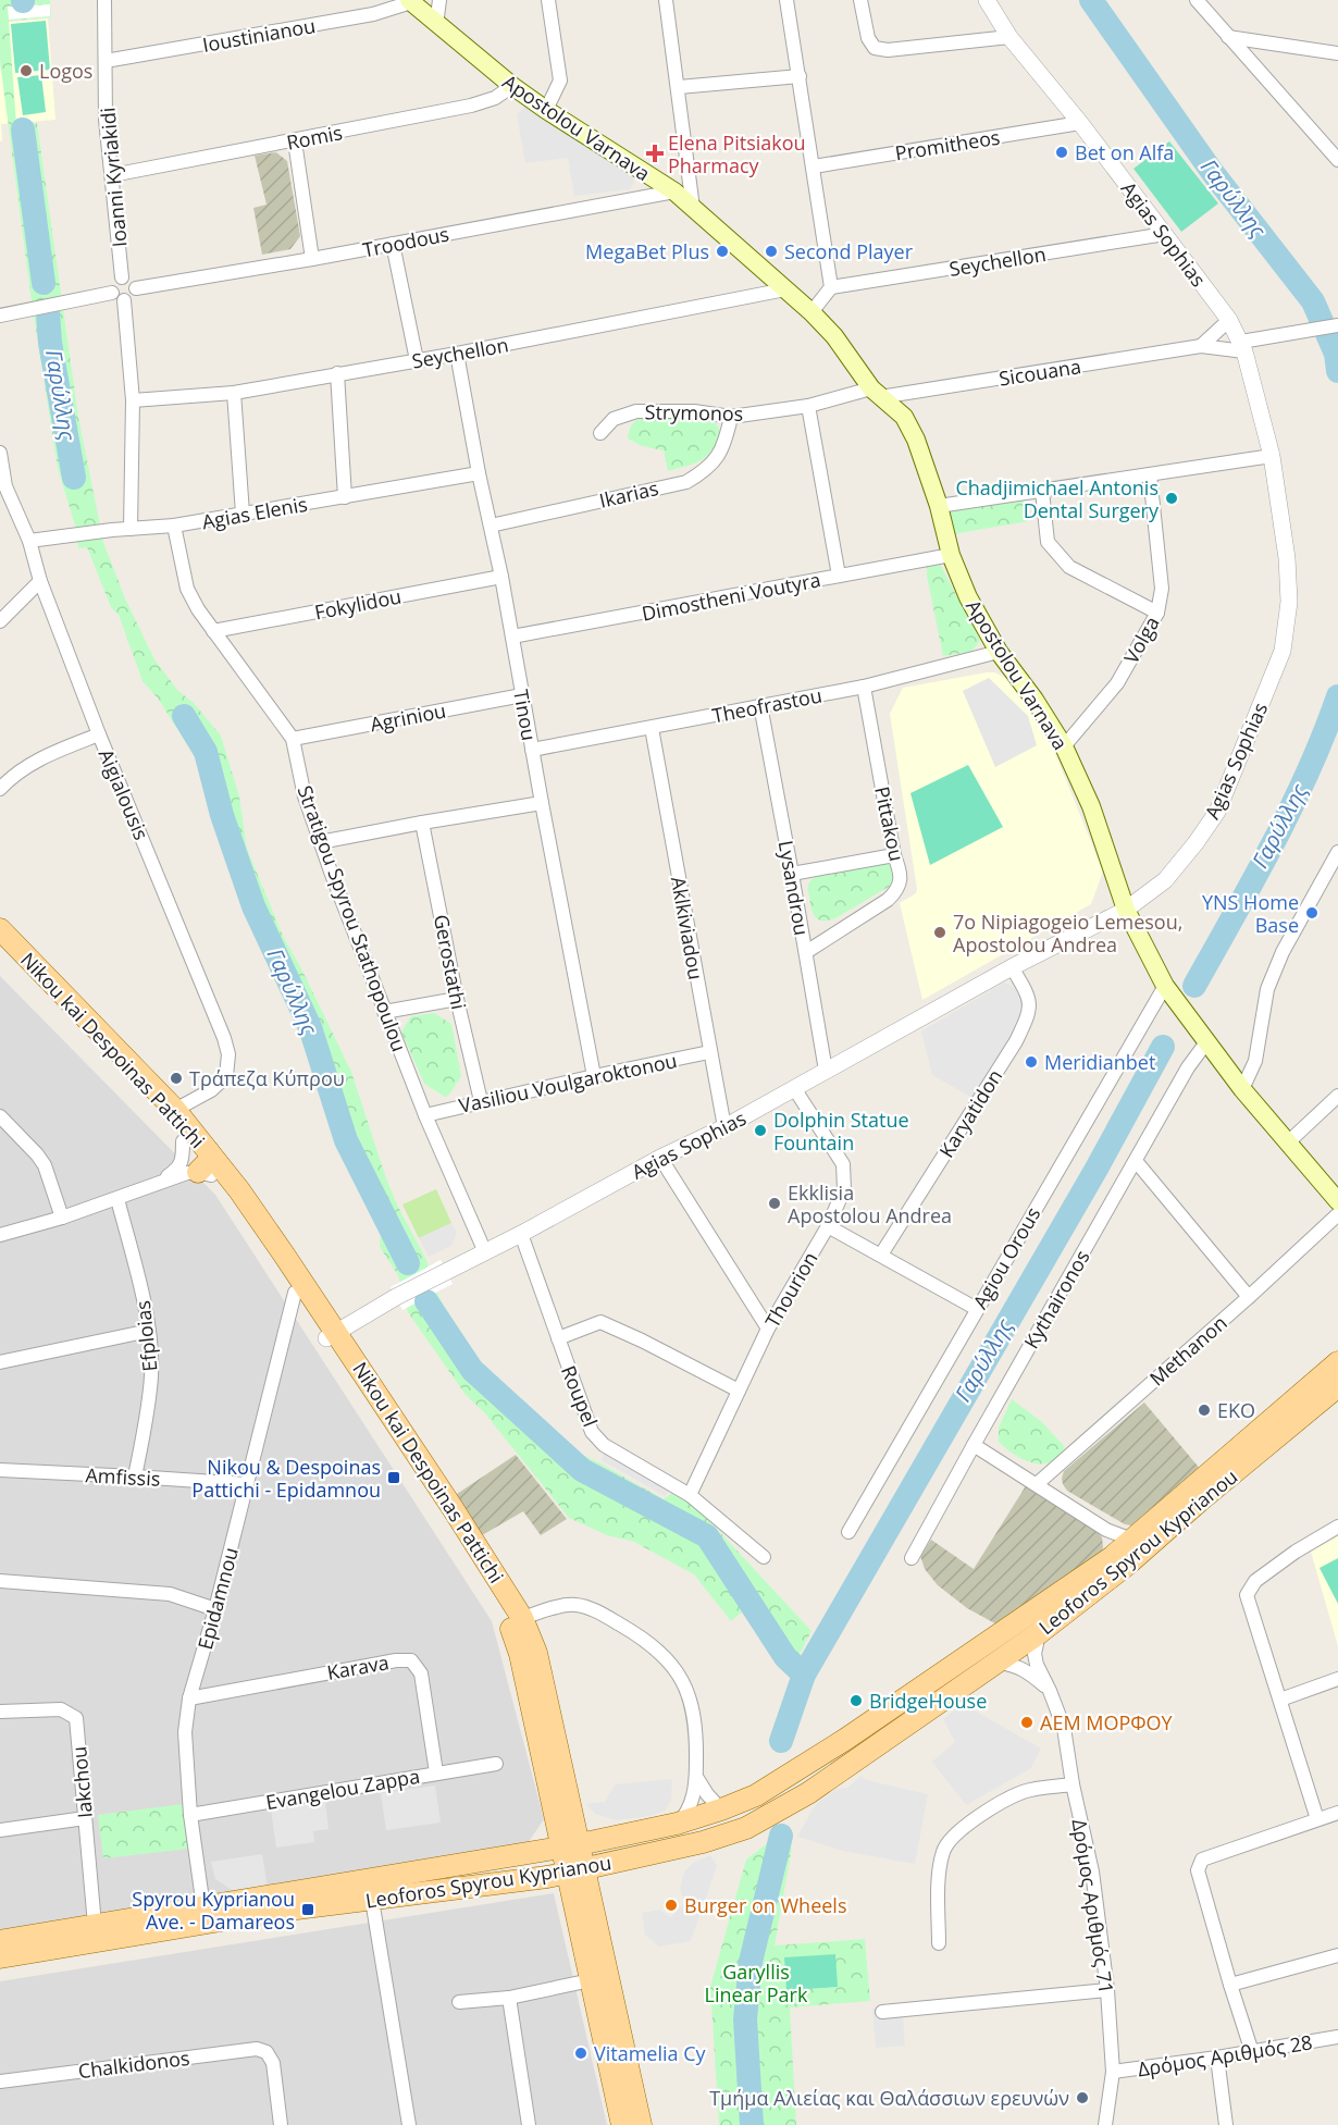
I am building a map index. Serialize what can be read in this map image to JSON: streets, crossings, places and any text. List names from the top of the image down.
{
  "streets": {
    "main road": ["Apostolou Varnava", "Nikou kai Despoinas Pattichi", "Leoforos Spyrou Kyprianou"],
    "street": [
      "Ioustinianou",
      "Romis",
      "Promitheos",
      "Ioanni Kyriakidi",
      "Agias Sophias",
      "Troodous",
      "Seychellon",
      "Sicouana",
      "Strymonos",
      "Ikarias",
      "Agias Elenis",
      "Dimostheni Voutyra",
      "Fokylidou",
      "Volga",
      "Theofrastou",
      "Tinou",
      "Agriniou",
      "Aigialousis",
      "Pittakou",
      "Lysandrou",
      "Stratigou Spyrou Stathopoulou",
      "Aklkiviadou",
      "Gerostathi",
      "Vasiliou Voulgaroktonou",
      "Karyatidon",
      "Agiou Orous",
      "Thourion",
      "Kythaironos",
      "Efploias",
      "Methanon",
      "Roupel",
      "Amfissis",
      "Epidamnou",
      "Karava",
      "Iakchou",
      "Evangelou Zappa",
      "Δρόμος Αριθμός 71",
      "Δρόμος Αριθμός 28",
      "Chalkidonos"
    ]
  },
  "crossings": [
    ["Ioustinianou", "Apostolou Varnava"],
    ["Ioustinianou", "Ioanni Kyriakidi"],
    ["Apostolou Varnava", "Romis"],
    ["Apostolou Varnava", "Agias Sophias"],
    ["Apostolou Varnava", "Troodous"],
    ["Apostolou Varnava", "Seychellon"],
    ["Apostolou Varnava", "Sicouana"],
    ["Apostolou Varnava", "Strymonos"],
    ["Apostolou Varnava", "Dimostheni Voutyra"],
    ["Apostolou Varnava", "Volga"],
    ["Apostolou Varnava", "Theofrastou"],
    ["Apostolou Varnava", "Agiou Orous"],
    ["Apostolou Varnava", "Kythaironos"],
    ["Romis", "Ioanni Kyriakidi"],
    ["Promitheos", "Agias Sophias"],
    ["Ioanni Kyriakidi", "Troodous"],
    ["Agias Sophias", "Seychellon"],
    ["Agias Sophias", "Sicouana"],
    ["Agias Sophias", "Lysandrou"],
    ["Agias Sophias", "Stratigou Spyrou Stathopoulou"],
    ["Agias Sophias", "Aklkiviadou"],
    ["Agias Sophias", "Nikou kai Despoinas Pattichi"],
    ["Agias Sophias", "Karyatidon"],
    ["Agias Sophias", "Thourion"],
    ["Agias Sophias", "Roupel"],
    ["Seychellon", "Tinou"],
    ["Sicouana", "Strymonos"],
    ["Strymonos", "Ikarias"],
    ["Ikarias", "Tinou"],
    ["Agias Elenis", "Tinou"],
    ["Agias Elenis", "Aigialousis"],
    ["Agias Elenis", "Stratigou Spyrou Stathopoulou"],
    ["Dimostheni Voutyra", "Tinou"],
    ["Fokylidou", "Tinou"],
    ["Fokylidou", "Stratigou Spyrou Stathopoulou"],
    ["Theofrastou", "Tinou"],
    ["Theofrastou", "Pittakou"],
    ["Theofrastou", "Lysandrou"],
    ["Theofrastou", "Aklkiviadou"],
    ["Tinou", "Agriniou"],
    ["Tinou", "Vasiliou Voulgaroktonou"],
    ["Agriniou", "Stratigou Spyrou Stathopoulou"],
    ["Aigialousis", "Nikou kai Despoinas Pattichi"],
    ["Pittakou", "Lysandrou"],
    ["Stratigou Spyrou Stathopoulou", "Vasiliou Voulgaroktonou"],
    ["Aklkiviadou", "Vasiliou Voulgaroktonou"],
    ["Gerostathi", "Vasiliou Voulgaroktonou"],
    ["Nikou kai Despoinas Pattichi", "Leoforos Spyrou Kyprianou"],
    ["Nikou kai Despoinas Pattichi", "Epidamnou"],
    ["Thourion", "Roupel"],
    ["Efploias", "Amfissis"],
    ["Amfissis", "Epidamnou"],
    ["Leoforos Spyrou Kyprianou", "Epidamnou"],
    ["Leoforos Spyrou Kyprianou", "Iakchou"],
    ["Leoforos Spyrou Kyprianou", "Δρόμος Αριθμός 71"],
    ["Epidamnou", "Karava"],
    ["Epidamnou", "Evangelou Zappa"],
    ["Karava", "Evangelou Zappa"],
    ["Δρόμος Αριθμός 71", "Δρόμος Αριθμός 28"]
  ],
  "water": ["Γαρύλλης"],
  "parks": ["Garyllis Linear Park"],
  "places": {
    "other": [
      "Logos",
      "Bet on Alfa",
      "MegaBet Plus",
      "Second Player",
      "Chadjimichael Antonis Dental Surgery",
      "YNS Home Base",
      "7o Nipiagogeio Lemesou, Apostolou Andrea",
      "Meridianbet",
      "Τράπεζα Κύπρου",
      "Dolphin Statue Fountain",
      "Ekklisia Apostolou Andrea",
      "EKO",
      "BridgeHouse",
      "ΑΕΜ ΜΟΡΦΟΥ",
      "Burger on Wheels",
      "Vitamelia Cy",
      "Τμήμα Αλιείας και Θαλάσσιων ερευνών"
    ],
    "health": ["Elena Pitsiakou Pharmacy"],
    "transit": ["Nikou & Despoinas Pattichi - Epidamnou", "Spyrou Kyprianou Ave. - Damareos"]
  }
}
